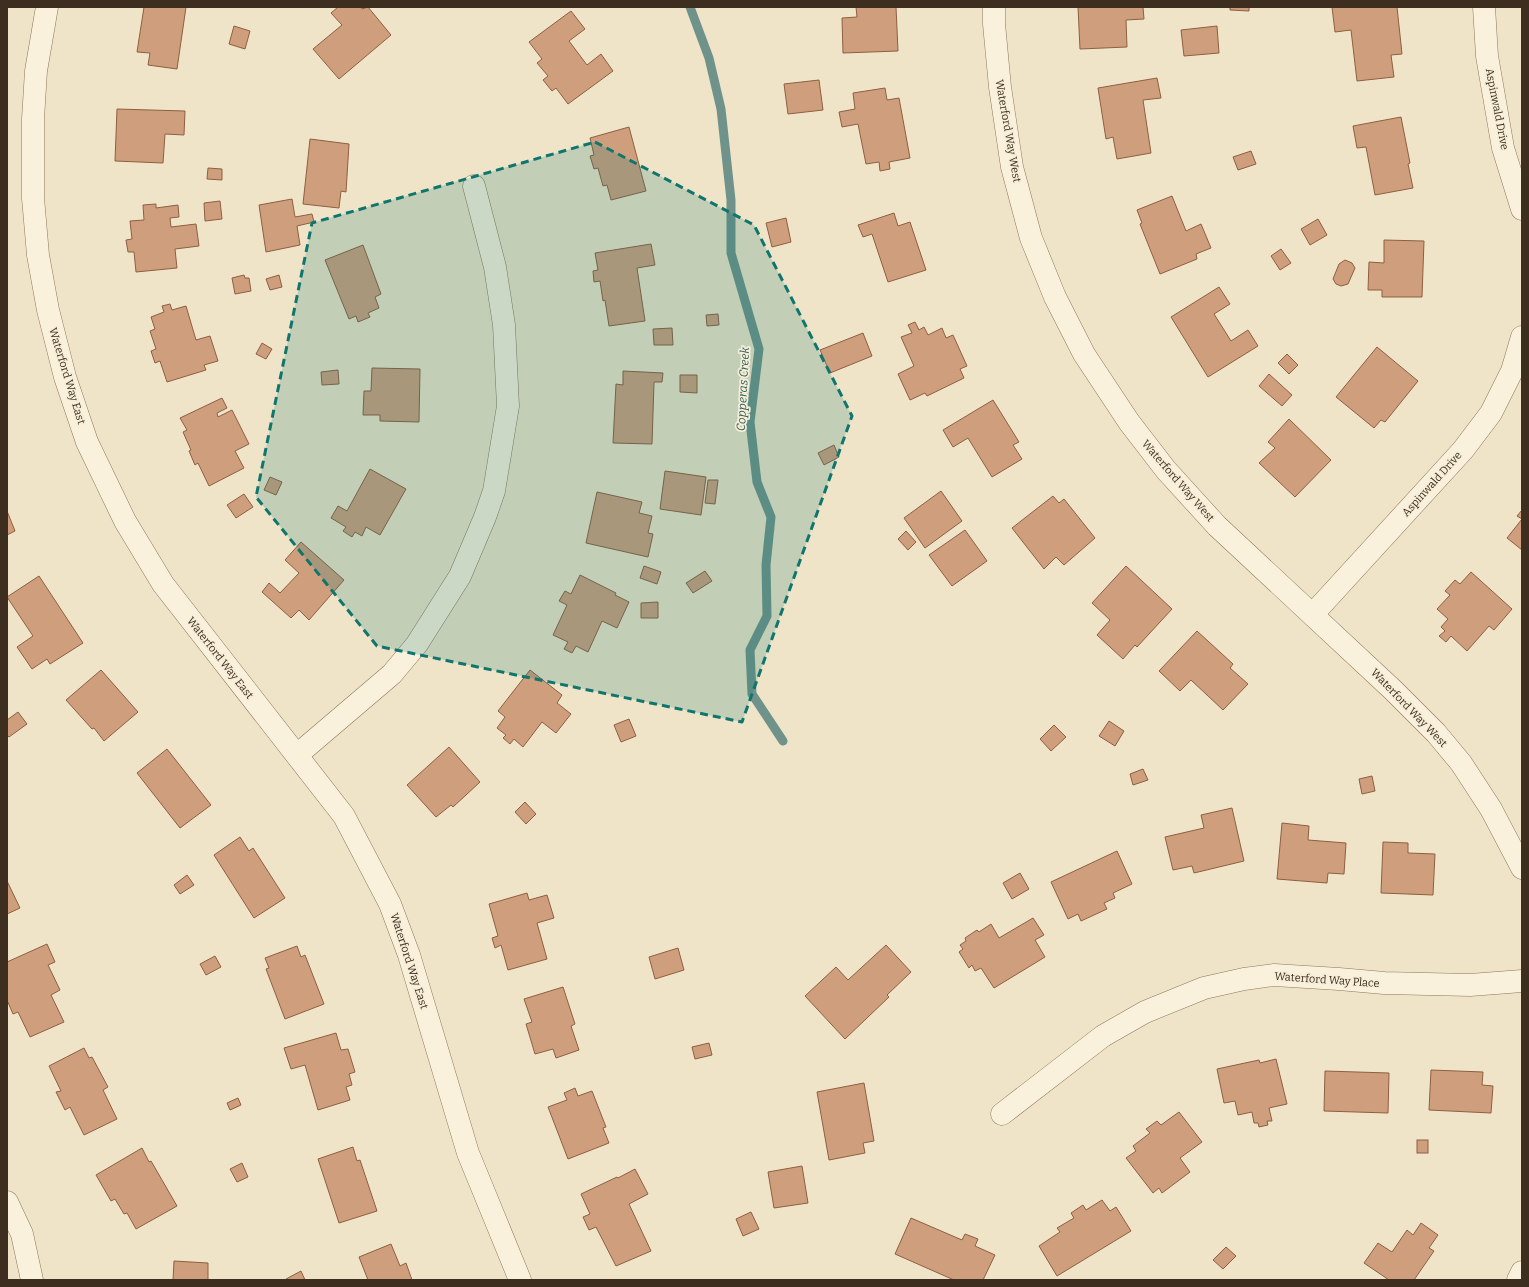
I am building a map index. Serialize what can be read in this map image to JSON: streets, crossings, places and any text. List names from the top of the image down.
{
  "streets": {
    "street": [
      "Aspinwald Drive",
      "Waterford Way West",
      "Waterford Way East",
      "Waterford Way Place"
    ]
  },
  "crossings": [
    ["Aspinwald Drive", "Waterford Way West"]
  ],
  "water": ["Copperas Creek"]
}
